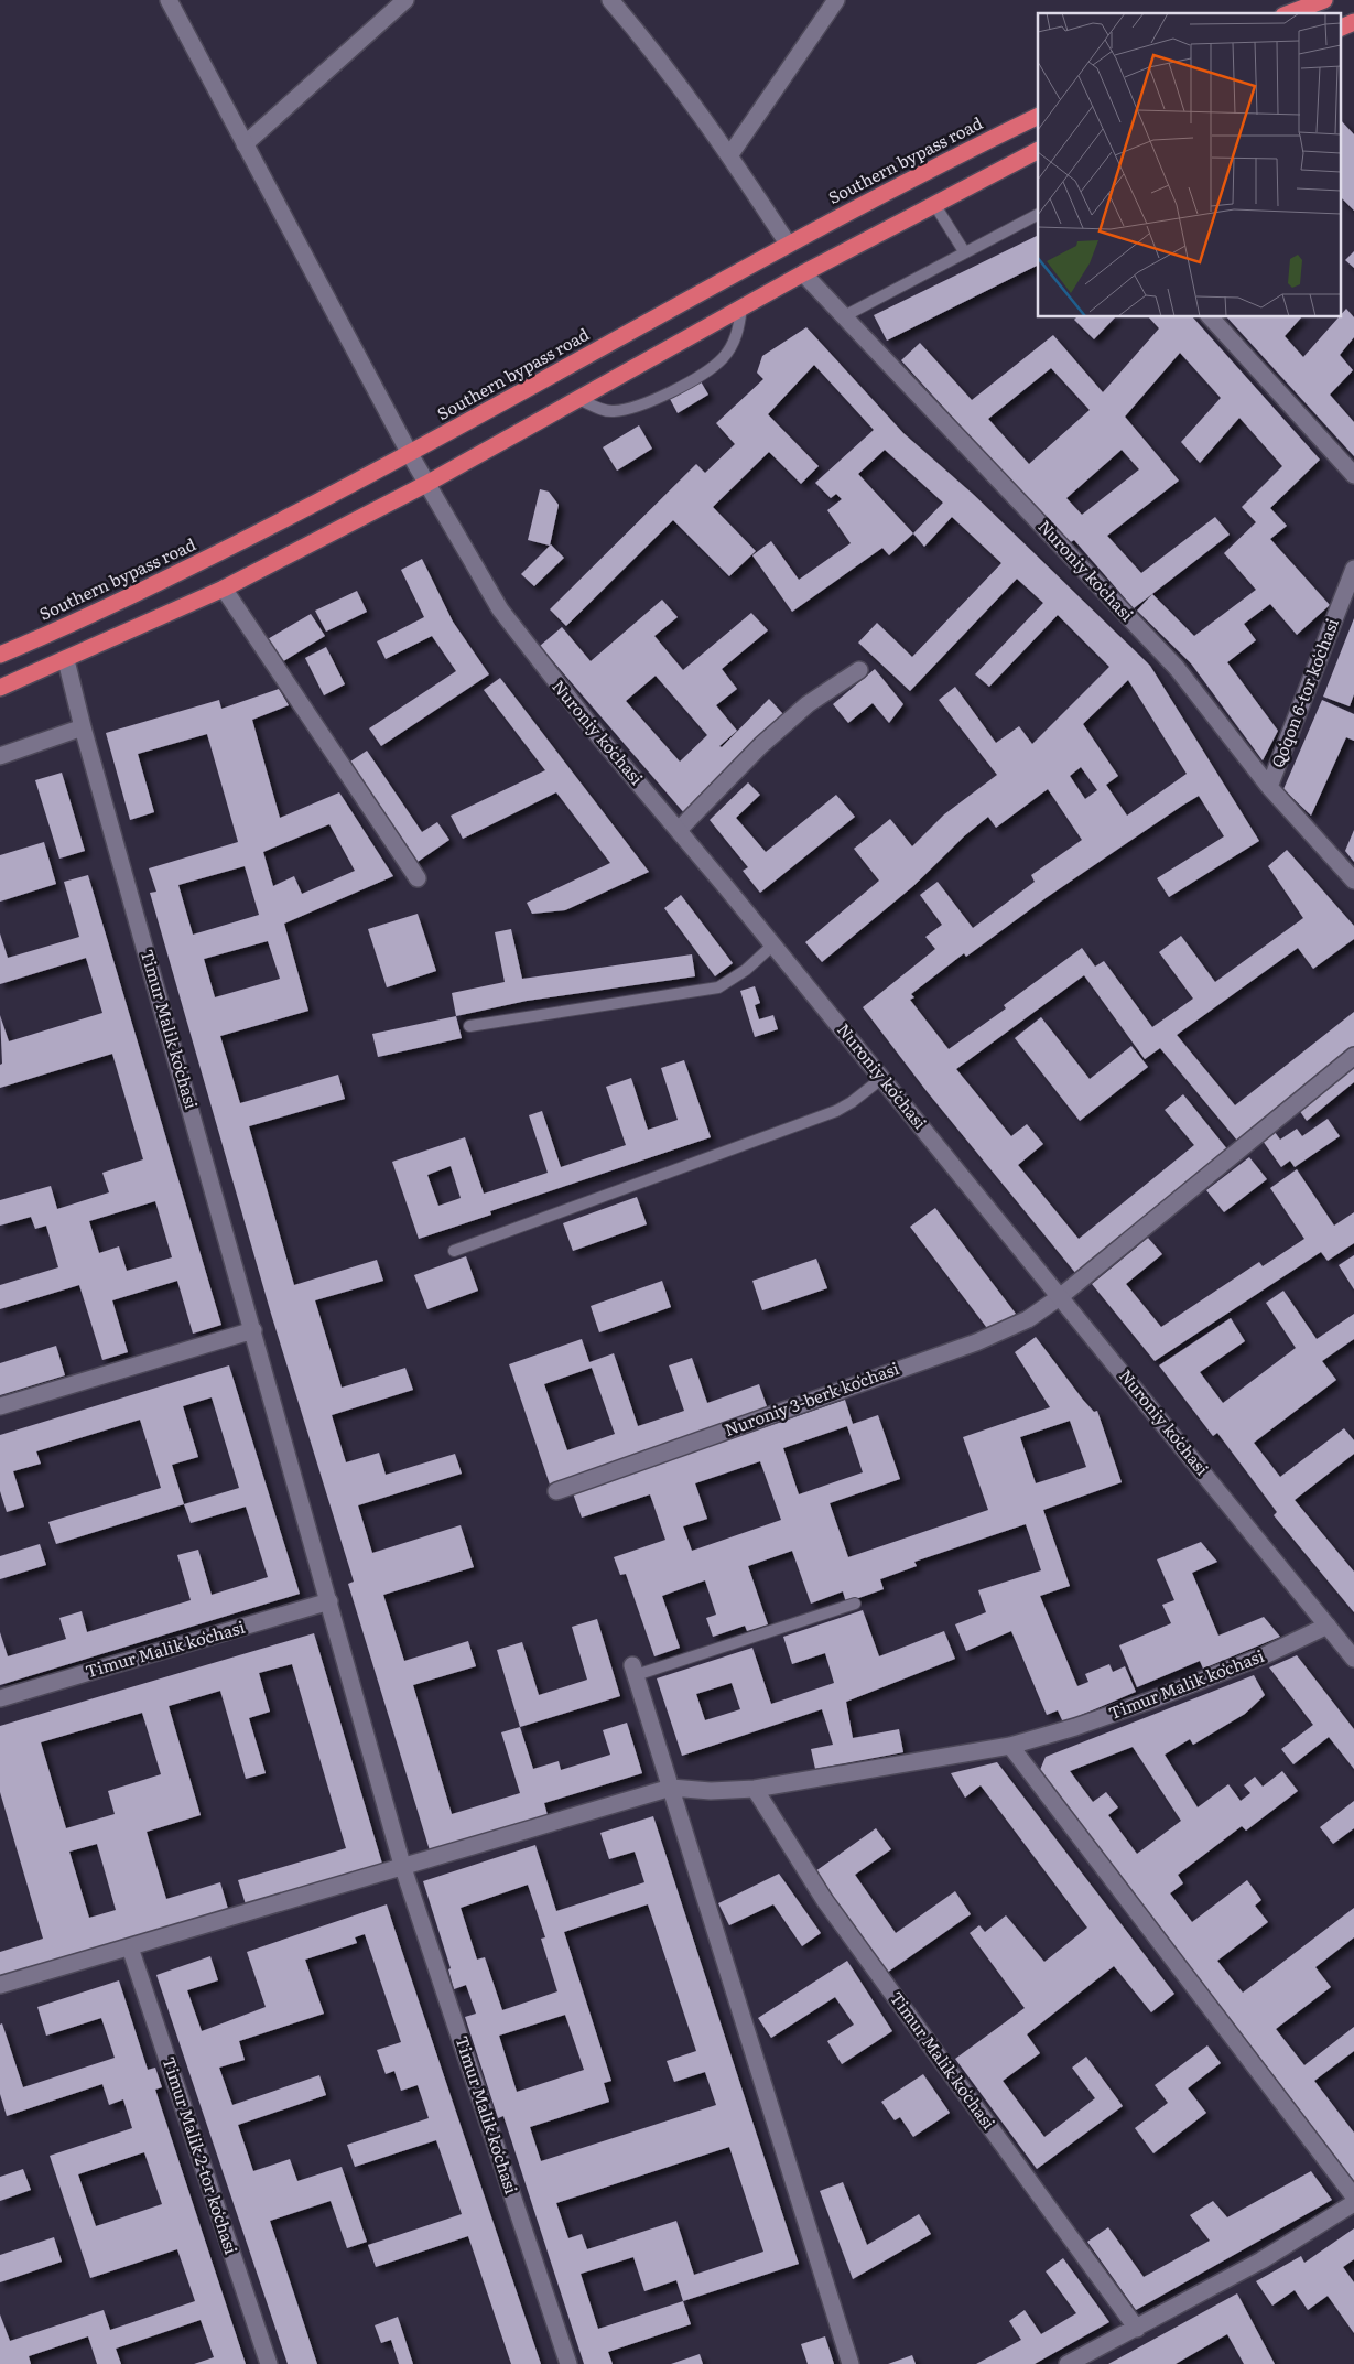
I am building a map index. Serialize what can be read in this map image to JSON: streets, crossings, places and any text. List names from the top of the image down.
{
  "streets": {
    "highway": ["Southern bypass road"],
    "street": [
      "Nuroniy koʻchasi",
      "Qoʻqon 6-tor koʻchasi",
      "Timur Malik koʻchasi",
      "Nuroniy 3-berk koʻchasi",
      "Timur Malik 2-tor koʻchasi"
    ]
  },
  "crossings": [
    ["Southern bypass road", "Nuroniy koʻchasi"],
    ["Nuroniy koʻchasi", "Qoʻqon 6-tor koʻchasi"],
    ["Nuroniy koʻchasi", "Timur Malik koʻchasi"],
    ["Nuroniy koʻchasi", "Nuroniy 3-berk koʻchasi"],
    ["Timur Malik koʻchasi", "Timur Malik 2-tor koʻchasi"]
  ]
}
